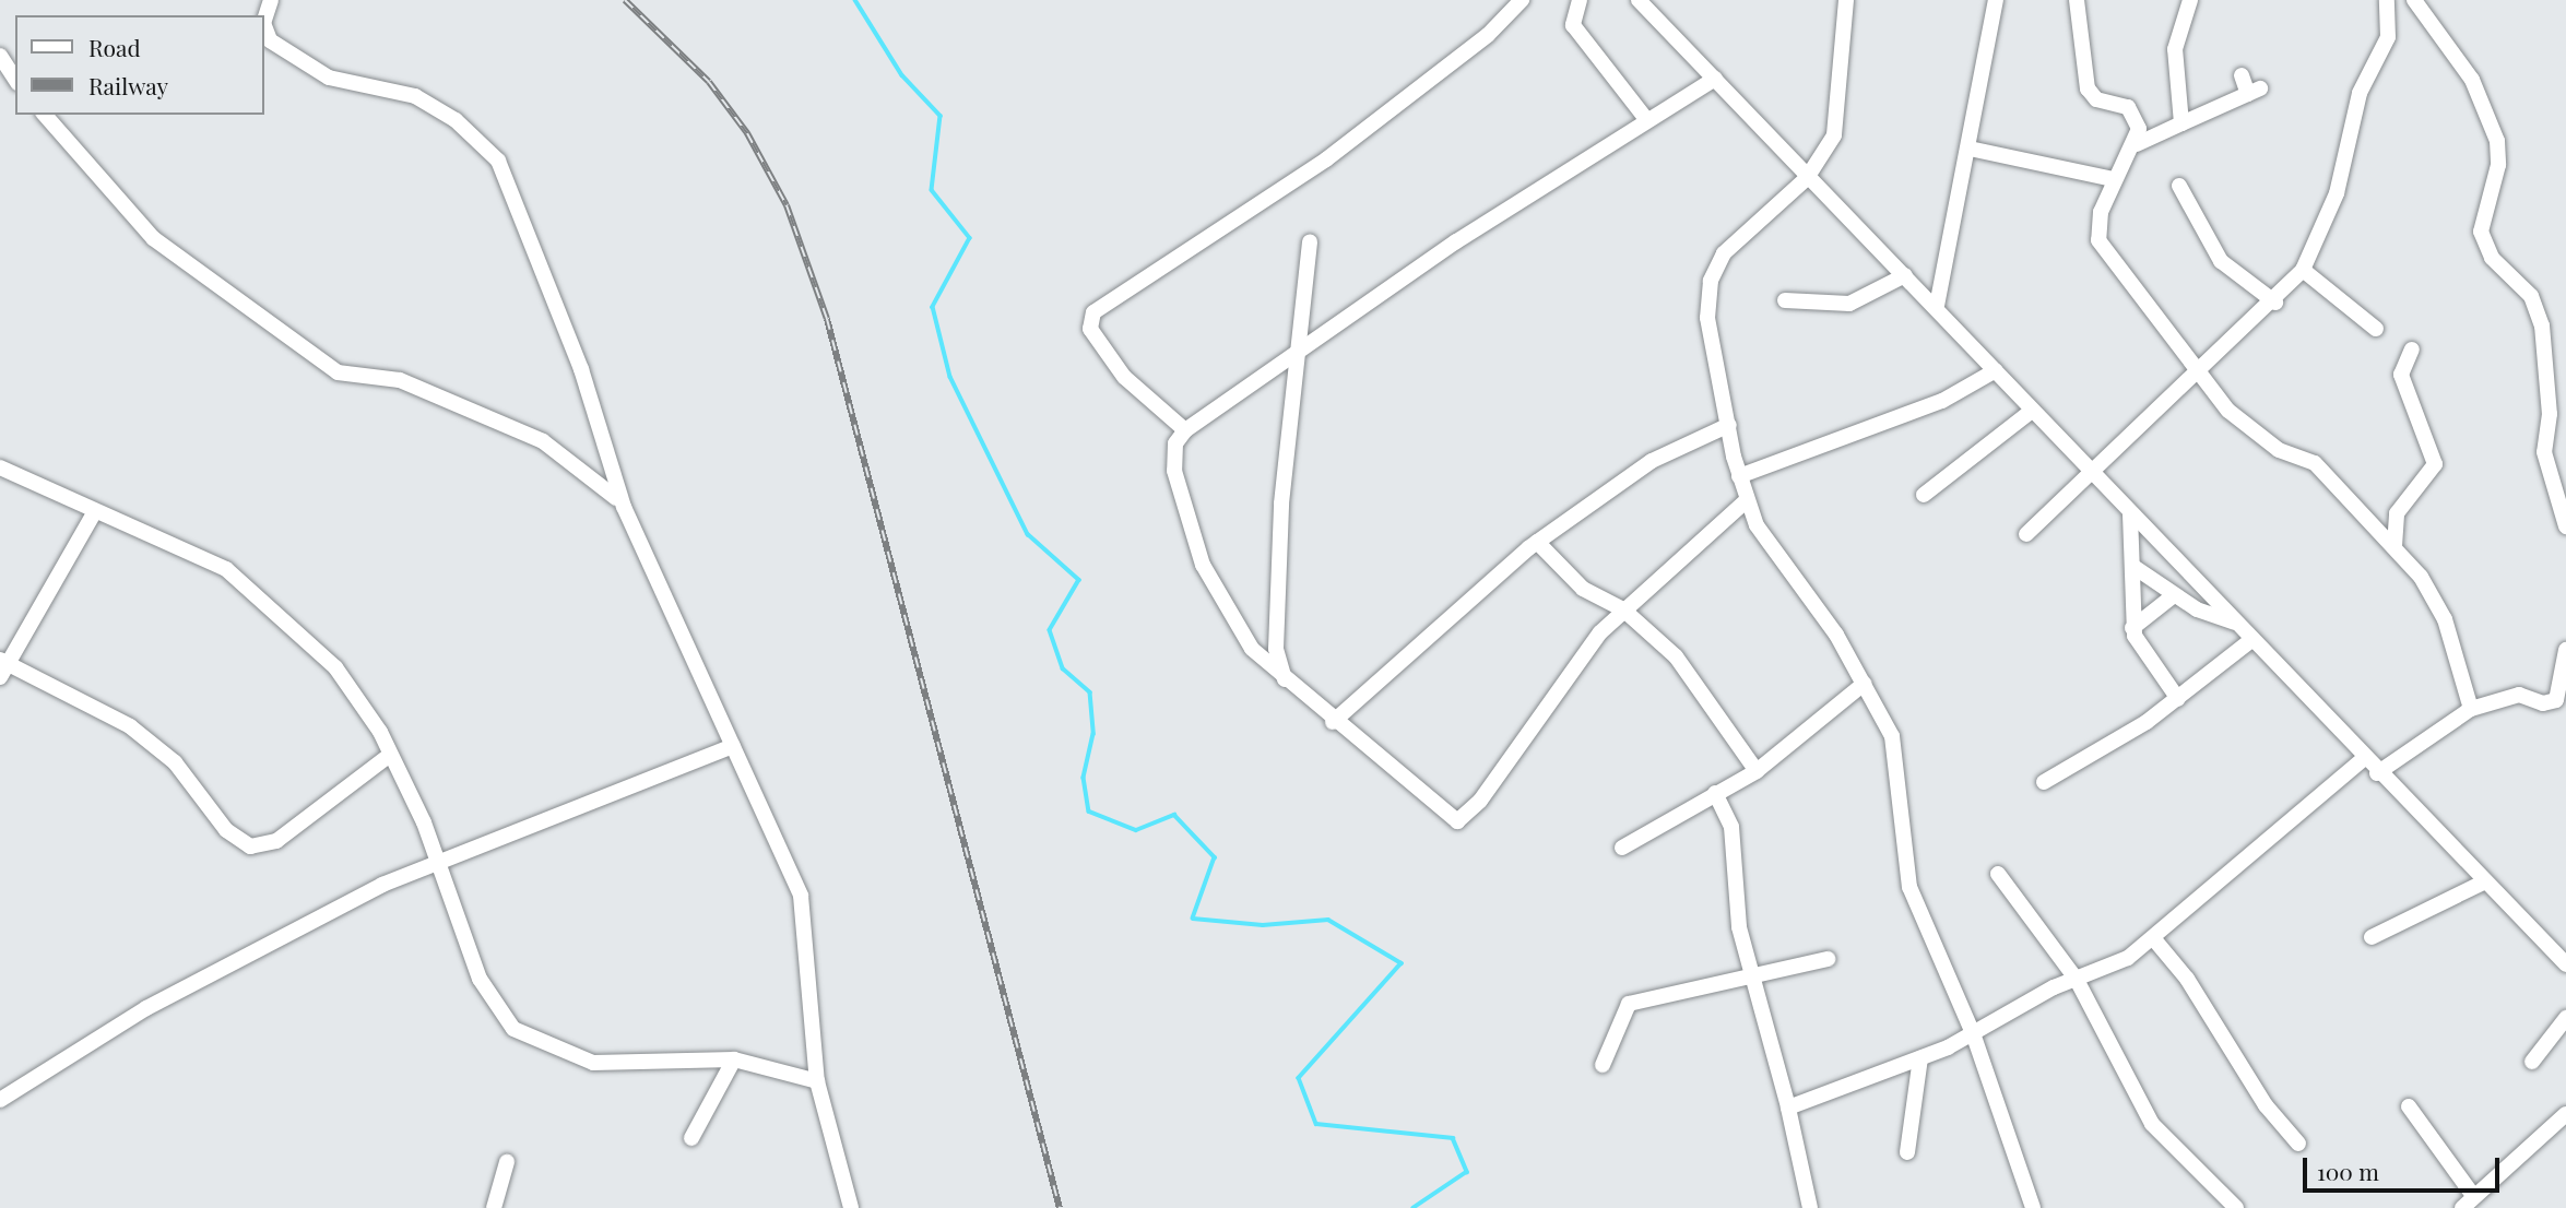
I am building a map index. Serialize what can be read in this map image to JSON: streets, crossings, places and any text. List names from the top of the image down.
{
  "legend": ["Road", "Railway"],
  "scale_bar": "100 m"
}
